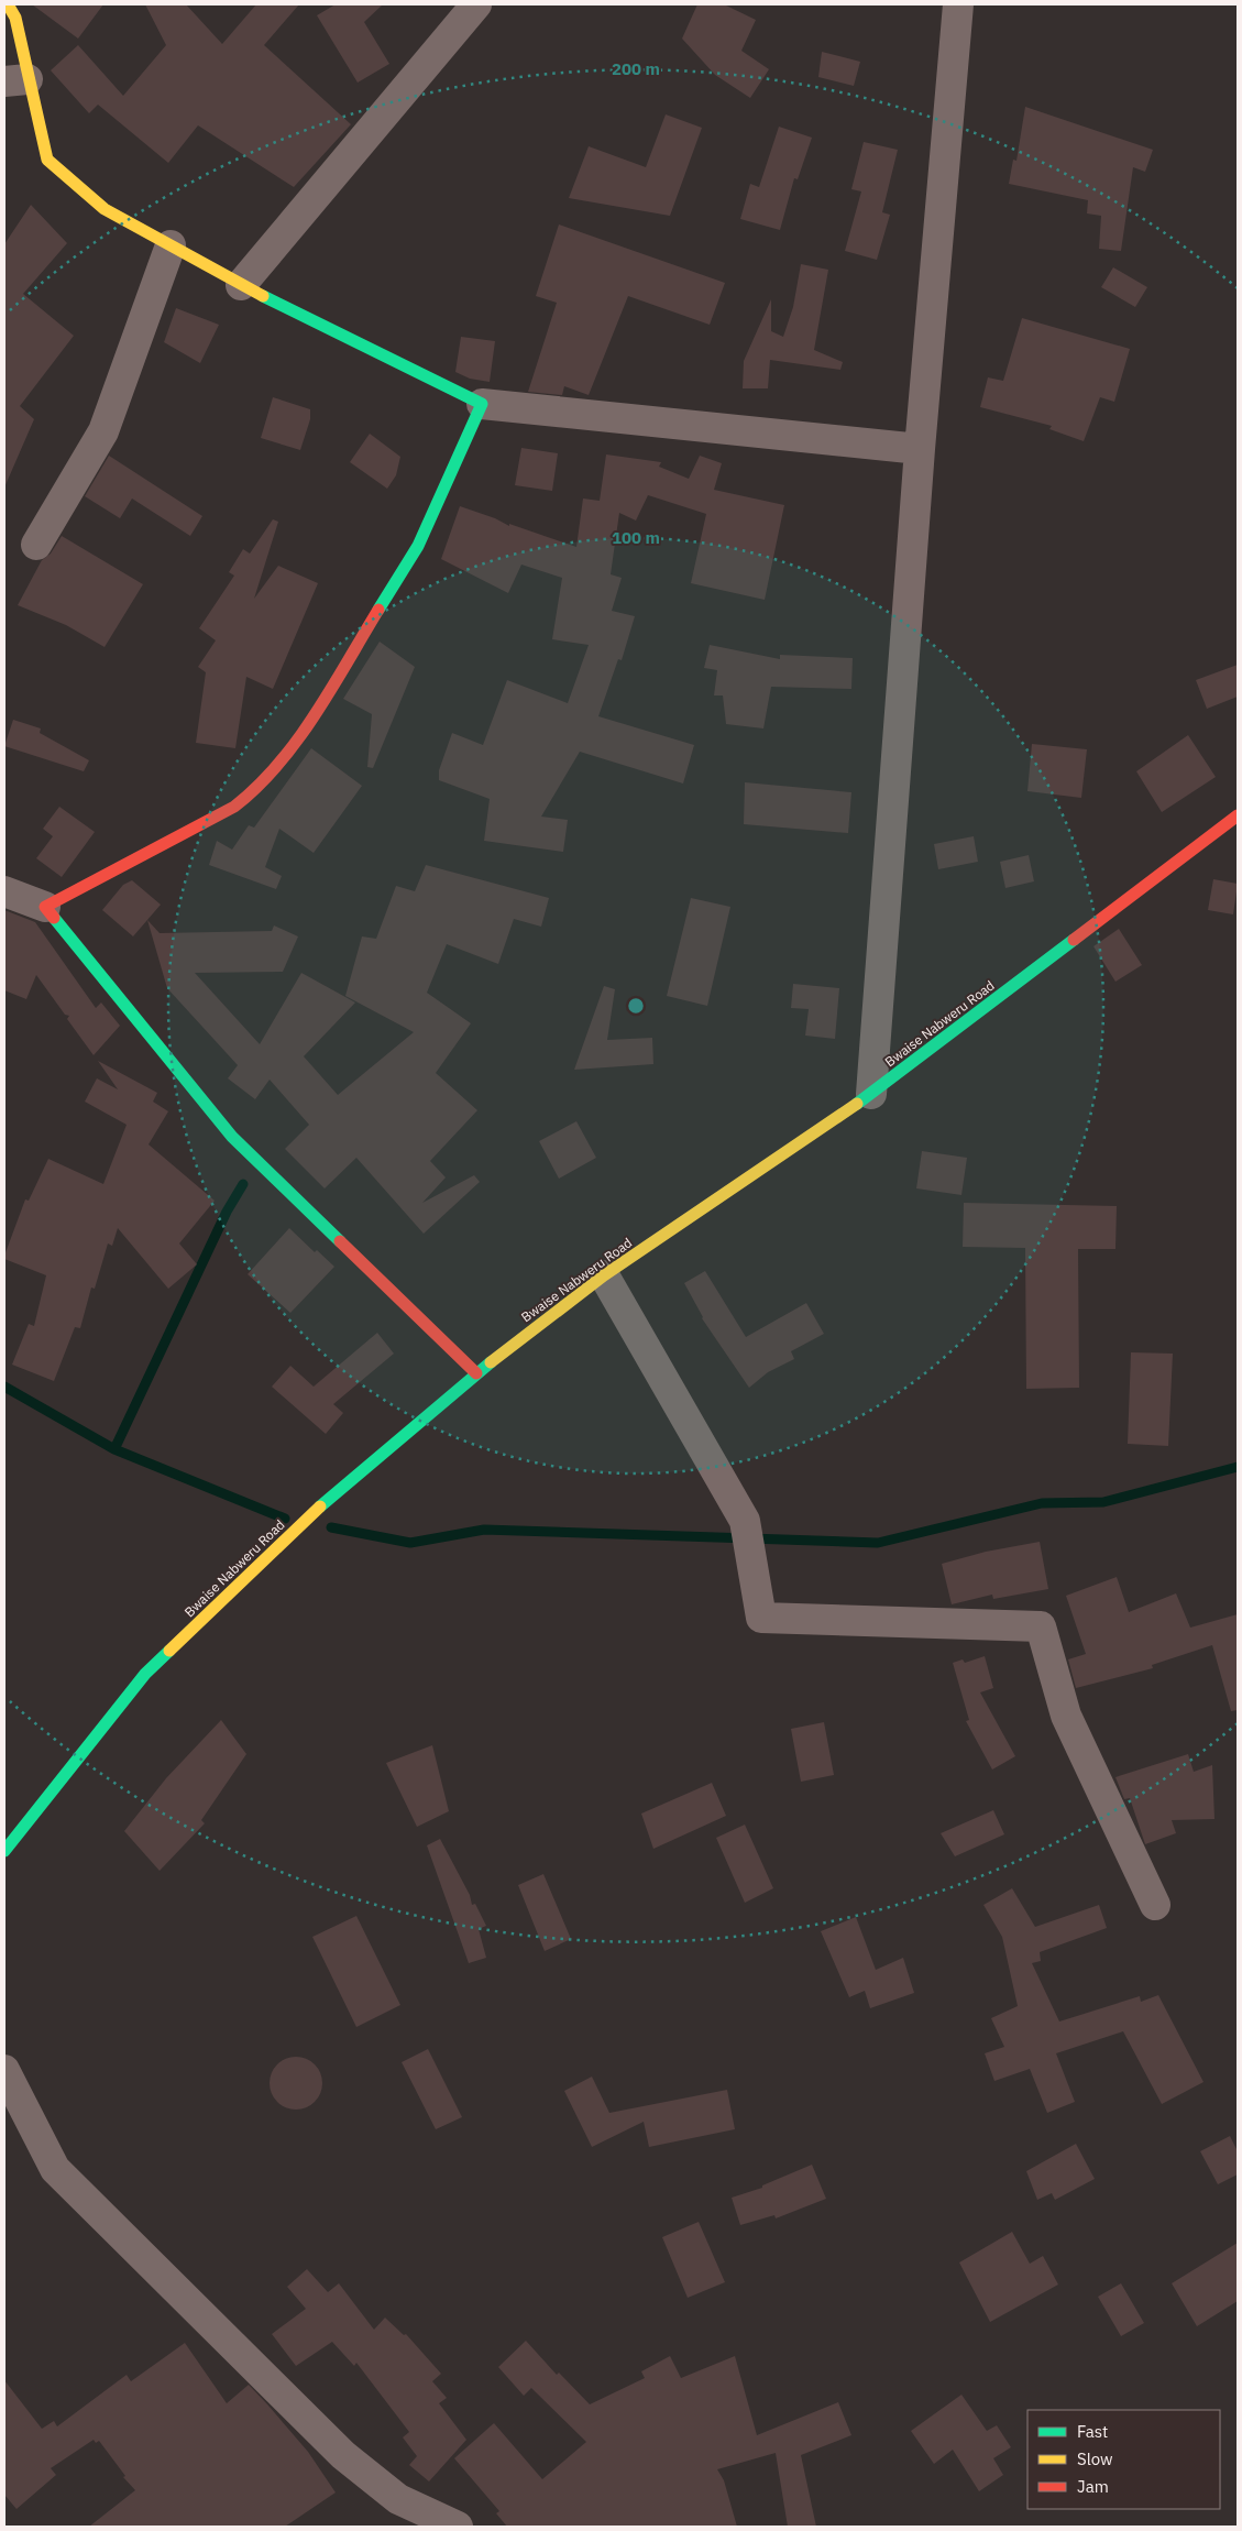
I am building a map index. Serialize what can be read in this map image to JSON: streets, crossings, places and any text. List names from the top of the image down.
{
  "streets": {
    "street": ["Bwaise Nabweru Road"]
  },
  "legend": ["Fast", "Slow", "Jam"],
  "rings": ["200 m", "100 m"]
}
